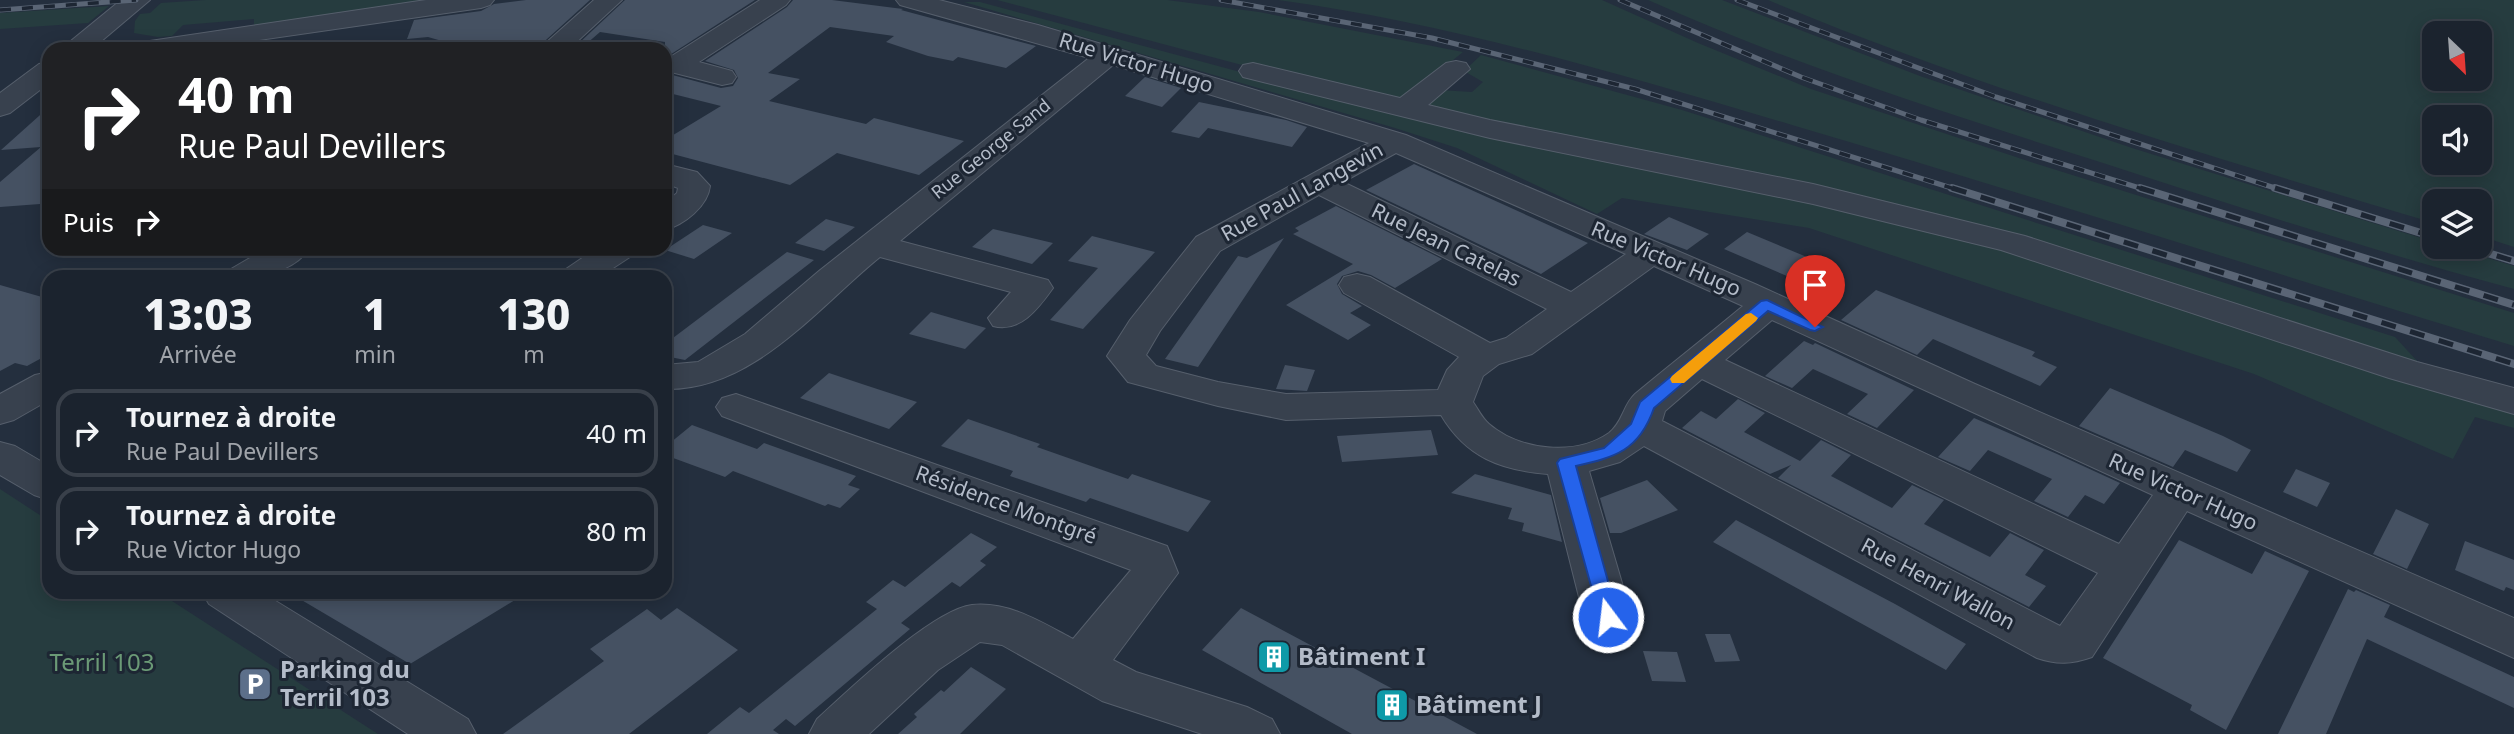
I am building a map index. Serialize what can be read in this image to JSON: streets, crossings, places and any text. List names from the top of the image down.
{
  "streets": {
    "street": [
      "Rue Victor Hugo",
      "Rue George Sand",
      "Rue Paul Langevin",
      "Rue Jean Catelas",
      "Résidence Montgré",
      "Rue Henri Wallon"
    ]
  },
  "crossings": [
    ["Rue Victor Hugo", "Rue George Sand"],
    ["Rue Victor Hugo", "Rue Paul Langevin"],
    ["Rue Victor Hugo", "Rue Henri Wallon"],
    ["Rue Paul Langevin", "Rue Jean Catelas"]
  ],
  "parks": ["Terril 103"],
  "places": {
    "building": ["Bâtiment I", "Bâtiment J"],
    "parking": ["Parking du Terril 103"]
  },
  "north": "bottom right",
  "page": {
    "turn": ["40 m", "Rue Paul Devillers"],
    "then": "Puis",
    "eta": [
      "13:03",
      "Arrivée",
      "1",
      "min",
      "130",
      "m"
    ],
    "list": [
      {
        "name": "Tournez à droite",
        "note": "Rue Paul Devillers",
        "value": "40 m"
      },
      {
        "name": "Tournez à droite",
        "note": "Rue Victor Hugo",
        "value": "80 m"
      }
    ]
  }
}
